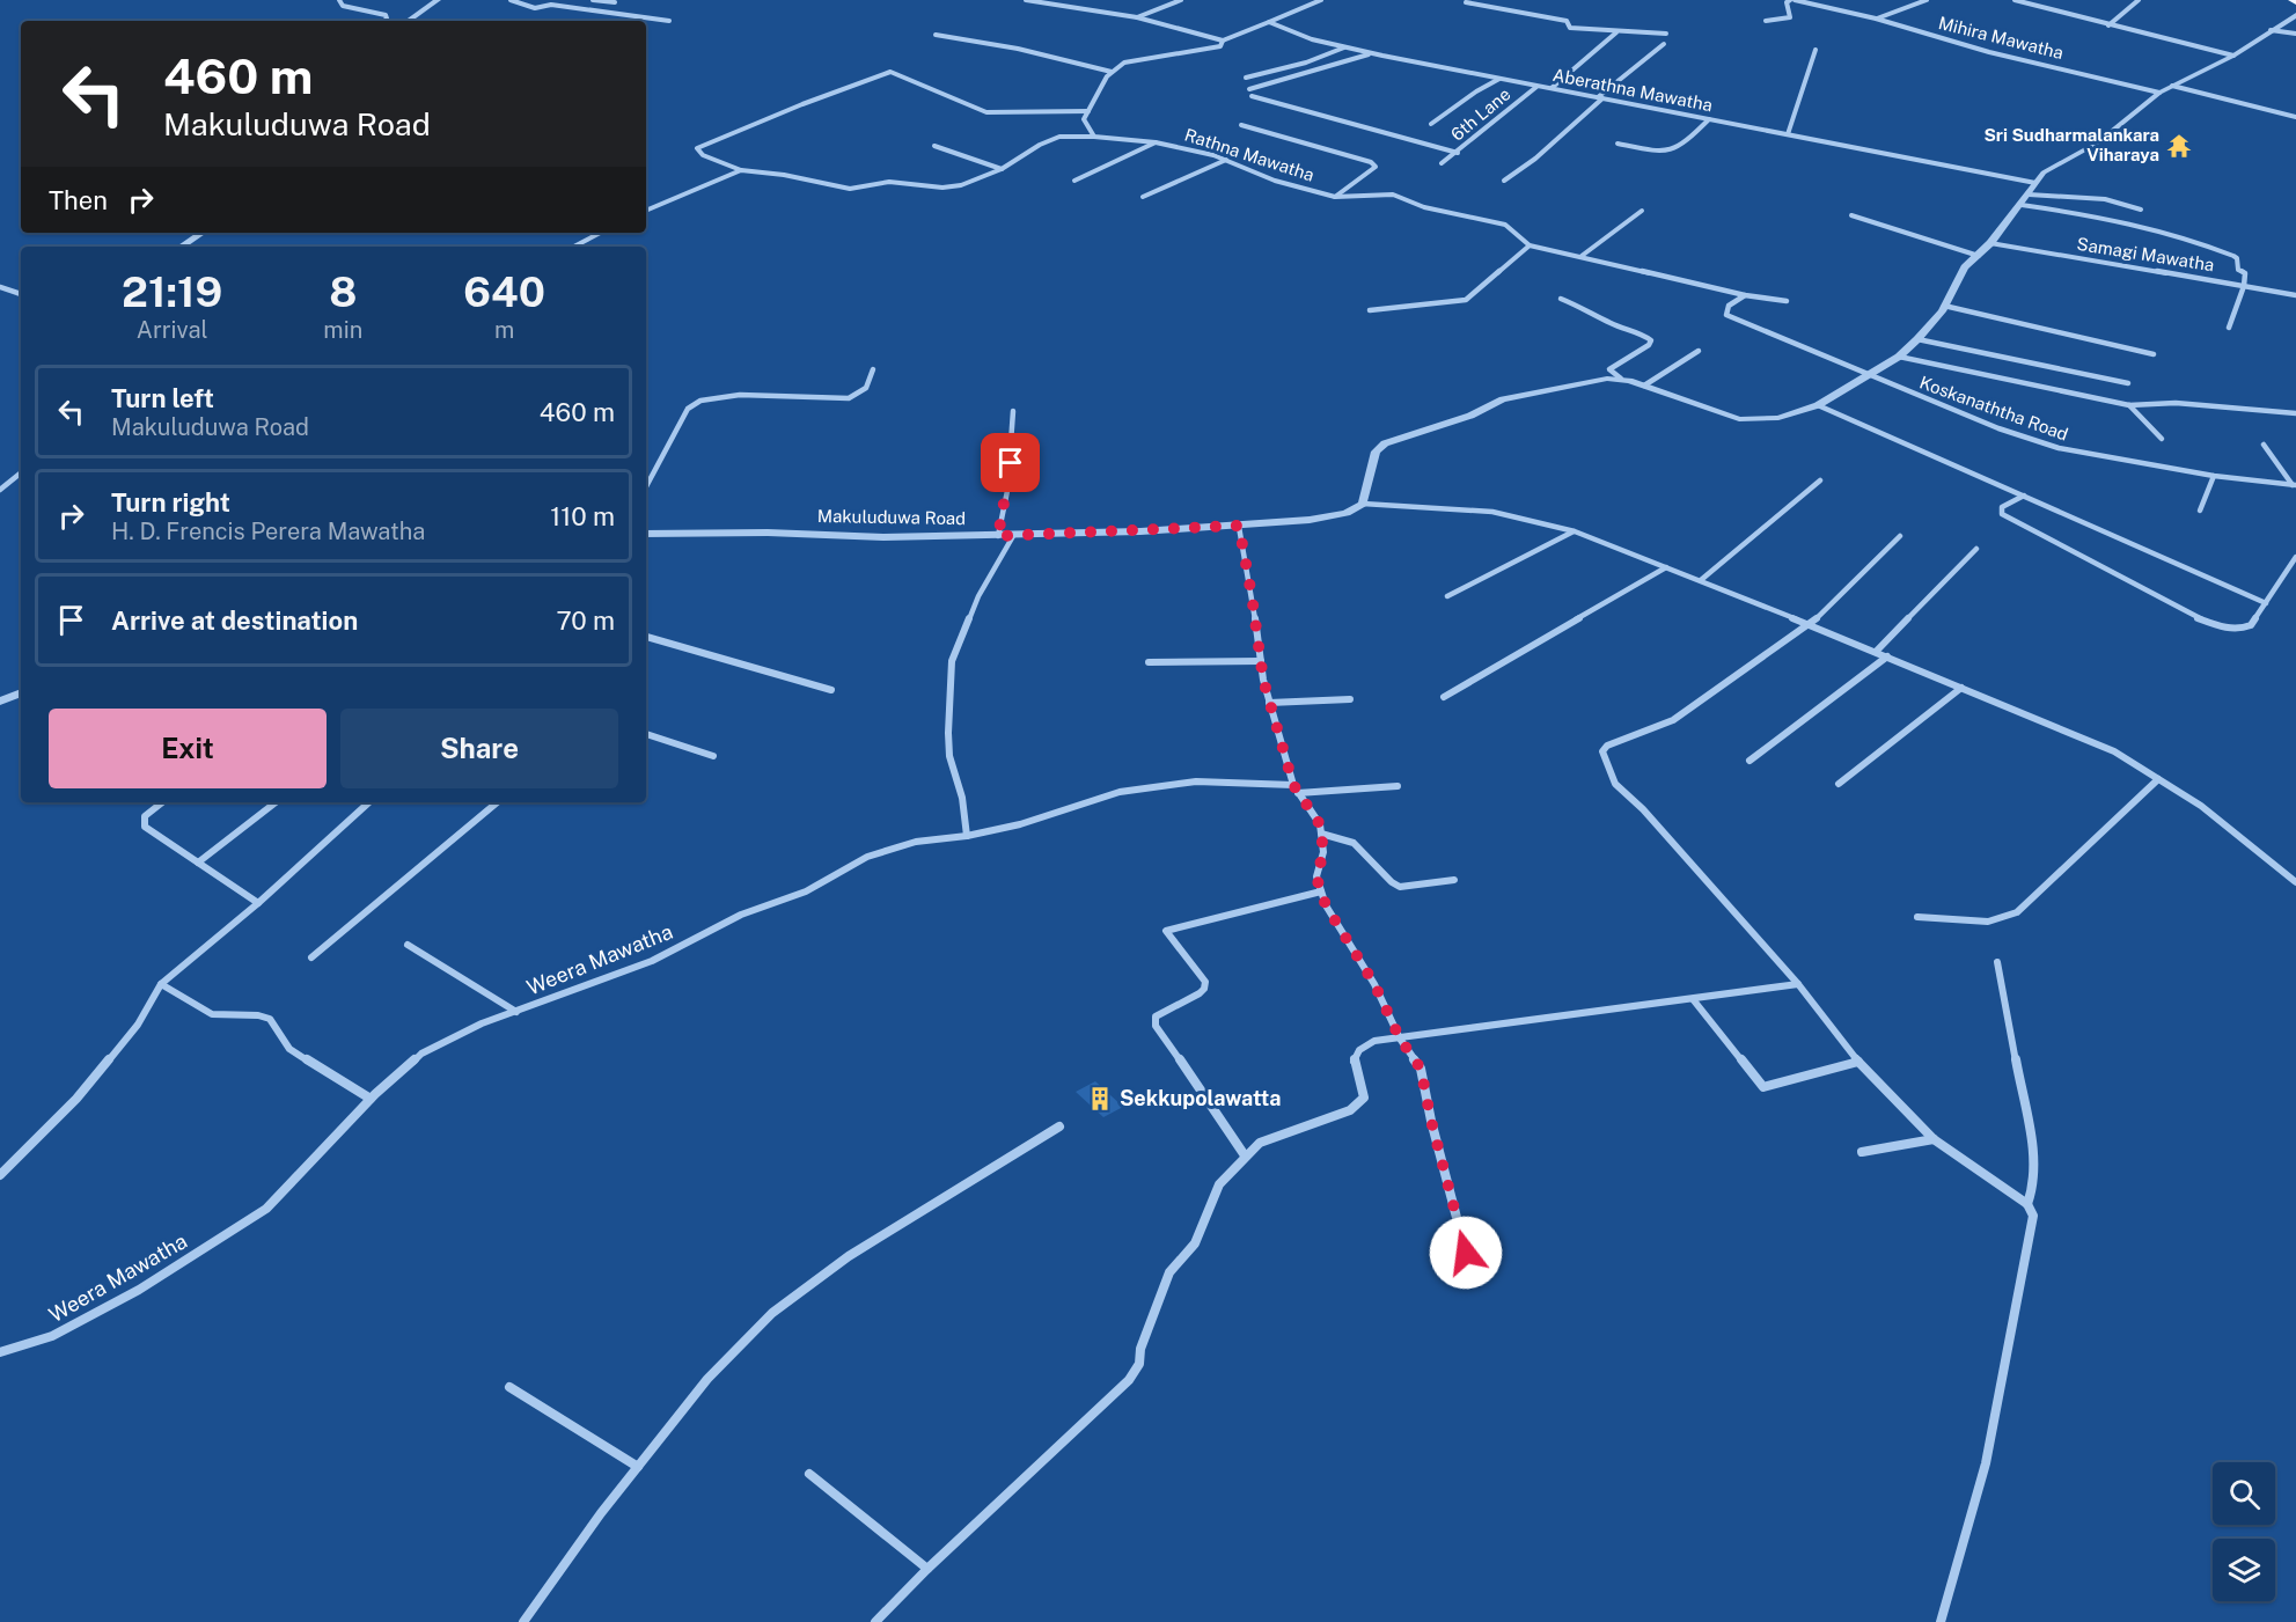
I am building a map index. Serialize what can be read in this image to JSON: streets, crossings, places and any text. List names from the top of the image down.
{
  "streets": {
    "street": [
      "Mihira Mawatha",
      "Aberathna Mawatha",
      "6th Lane",
      "Rathna Mawatha",
      "Samagi Mawatha",
      "Koskanaththa Road",
      "Makuluduwa Road",
      "Weera Mawatha"
    ]
  },
  "crossings": [
    ["Aberathna Mawatha", "6th Lane"],
    ["Rathna Mawatha", "Koskanaththa Road"]
  ],
  "places": {
    "temple": ["Sri Sudharmalankara Viharaya"],
    "building": ["Sekkupolawatta"]
  },
  "page": {
    "turn": ["460 m", "Makuluduwa Road"],
    "then": "Then",
    "eta": [
      "21:19",
      "Arrival",
      "8",
      "min",
      "640",
      "m"
    ],
    "list": [
      {
        "name": "Turn left",
        "note": "Makuluduwa Road",
        "value": "460 m"
      },
      {
        "name": "Turn right",
        "note": "H. D. Frencis Perera Mawatha",
        "value": "110 m"
      },
      {
        "name": "Arrive at destination",
        "value": "70 m"
      }
    ],
    "buttons": ["Exit", "Share"]
  }
}
